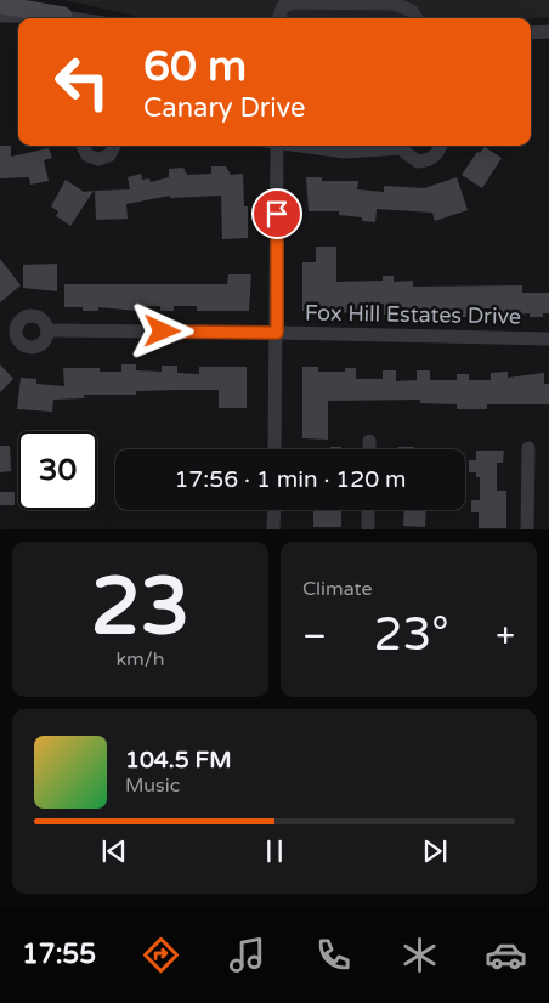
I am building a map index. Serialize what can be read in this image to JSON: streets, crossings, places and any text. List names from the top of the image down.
{
  "streets": {
    "street": ["Fox Hill Estates Drive"]
  },
  "page": {
    "turn": ["60 m", "Canary Drive"],
    "limit": "30",
    "trip": "17:56 · 1 min · 120 m",
    "tile": [
      ["23", "km/h"],
      "Climate"
    ],
    "heat": ["−", "23°", "+"],
    "song": ["104.5 FM", "Music"],
    "tabs": "17:55"
  }
}
